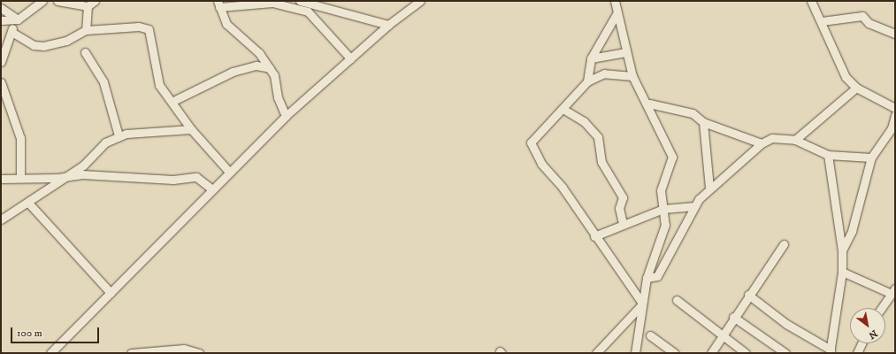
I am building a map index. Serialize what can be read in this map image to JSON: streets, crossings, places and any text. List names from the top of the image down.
{
  "scale_bar": "100 m",
  "north": "bottom right"
}
